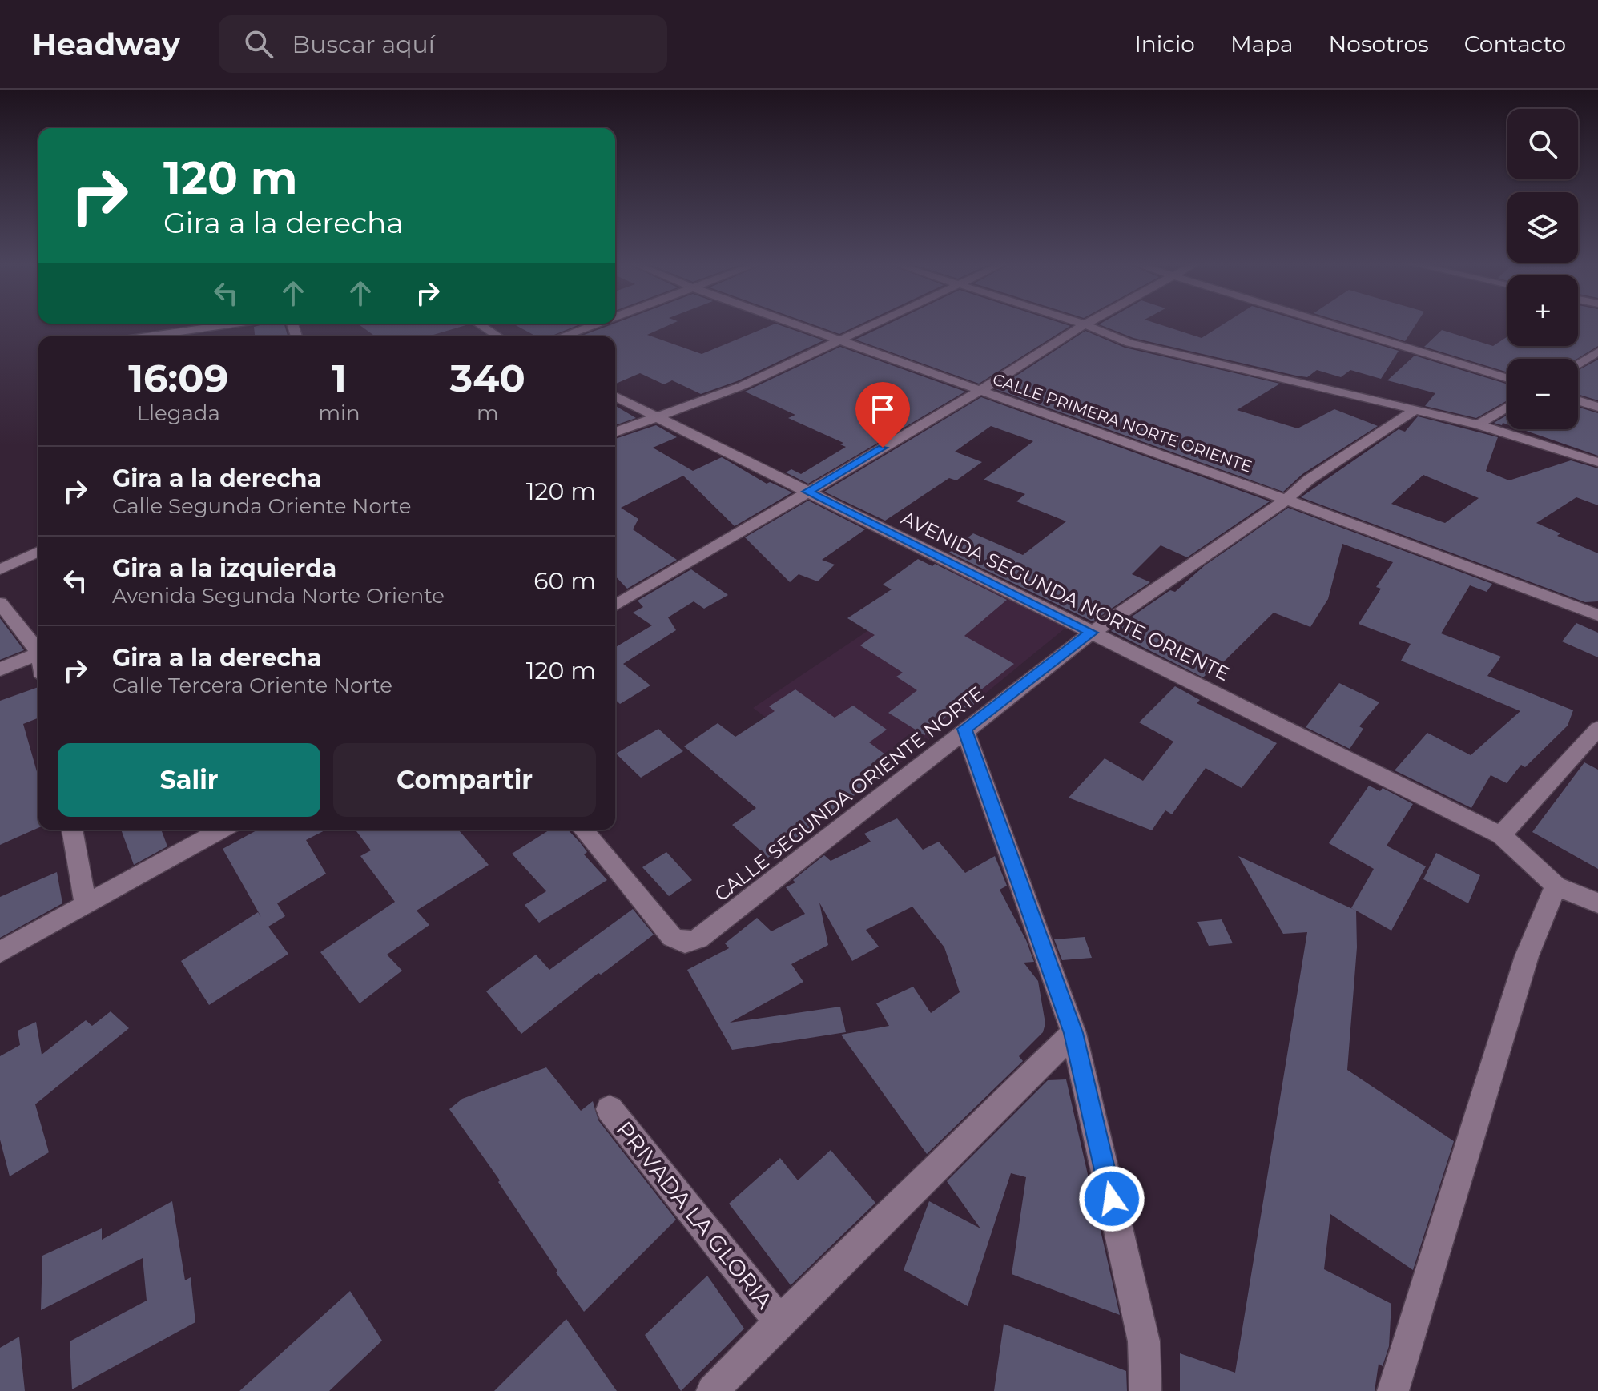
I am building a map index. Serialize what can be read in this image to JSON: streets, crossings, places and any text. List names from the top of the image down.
{
  "streets": {
    "street": [
      "CALLE PRIMERA NORTE ORIENTE",
      "AVENIDA SEGUNDA NORTE ORIENTE",
      "CALLE SEGUNDA ORIENTE NORTE",
      "PRIVADA LA GLORIA"
    ]
  },
  "crossings": [
    ["CALLE PRIMERA NORTE ORIENTE", "CALLE SEGUNDA ORIENTE NORTE"],
    ["AVENIDA SEGUNDA NORTE ORIENTE", "CALLE SEGUNDA ORIENTE NORTE"]
  ],
  "page": {
    "header": "Headway",
    "search": "Buscar aquí",
    "nav": [
      "Inicio",
      "Mapa",
      "Nosotros",
      "Contacto"
    ],
    "map_buttons": ["+", "−"],
    "turn": ["120 m", "Gira a la derecha"],
    "eta": [
      "16:09",
      "Llegada",
      "1",
      "min",
      "340",
      "m"
    ],
    "list": [
      {
        "name": "Gira a la derecha",
        "note": "Calle Segunda Oriente Norte",
        "value": "120 m"
      },
      {
        "name": "Gira a la izquierda",
        "note": "Avenida Segunda Norte Oriente",
        "value": "60 m"
      },
      {
        "name": "Gira a la derecha",
        "note": "Calle Tercera Oriente Norte",
        "value": "120 m"
      }
    ],
    "buttons": ["Salir", "Compartir"]
  }
}
